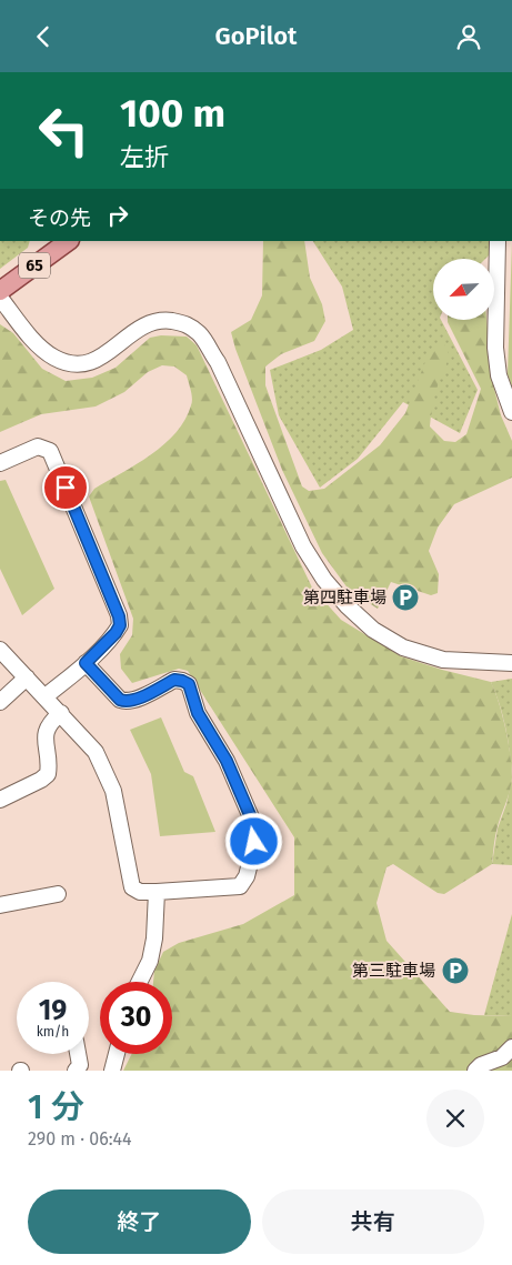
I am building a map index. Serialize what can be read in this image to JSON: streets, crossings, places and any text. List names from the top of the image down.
{
  "streets": {
    "main road": ["65"]
  },
  "places": {
    "parking": ["第四駐車場", "第三駐車場"]
  },
  "north": "bottom left",
  "page": {
    "header": "GoPilot",
    "turn": ["100 m", "左折"],
    "then": "その先",
    "speed": "19 km/h",
    "limit": "30",
    "heading": ["1 分", "290 m · 06:44"],
    "buttons": ["終了", "共有"]
  }
}
